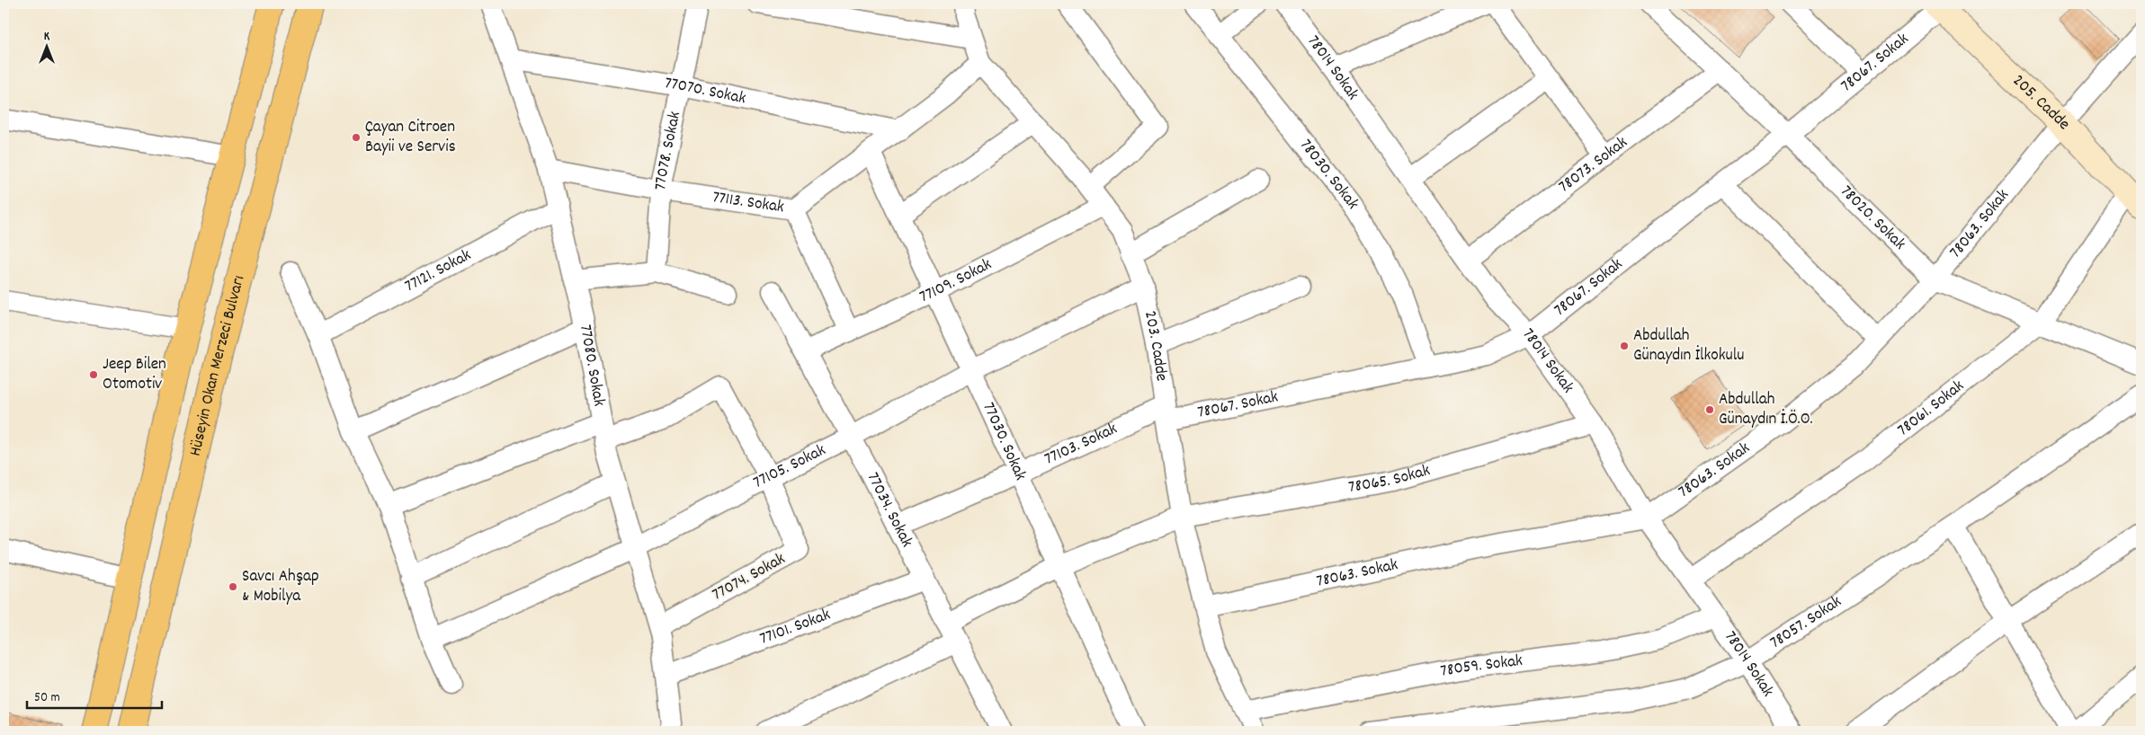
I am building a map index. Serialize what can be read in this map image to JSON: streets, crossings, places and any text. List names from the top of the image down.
{
  "streets": {
    "main road": ["Hüseyin Okan Merzeci Bulvarı"],
    "street": [
      "78067. Sokak",
      "78014 Sokak",
      "77070. Sokak",
      "205. Cadde",
      "77078. Sokak",
      "78073. Sokak",
      "78030. Sokak",
      "77113. Sokak",
      "78020. Sokak",
      "78063. Sokak",
      "77121. Sokak",
      "77109. Sokak",
      "203. Cadde",
      "77080. Sokak",
      "78061. Sokak",
      "77030. Sokak",
      "77103. Sokak",
      "77105. Sokak",
      "78065. Sokak",
      "77034. Sokak",
      "77074. Sokak",
      "78057. Sokak",
      "77101. Sokak",
      "78059. Sokak"
    ]
  },
  "crossings": [
    ["78067. Sokak", "78014 Sokak"],
    ["78067. Sokak", "205. Cadde"],
    ["78067. Sokak", "78030. Sokak"],
    ["78067. Sokak", "78020. Sokak"],
    ["78067. Sokak", "203. Cadde"],
    ["78067. Sokak", "77103. Sokak"],
    ["78014 Sokak", "78073. Sokak"],
    ["78014 Sokak", "78063. Sokak"],
    ["78014 Sokak", "78061. Sokak"],
    ["78014 Sokak", "78065. Sokak"],
    ["78014 Sokak", "78057. Sokak"],
    ["78014 Sokak", "78059. Sokak"],
    ["77070. Sokak", "77078. Sokak"],
    ["77070. Sokak", "77113. Sokak"],
    ["77070. Sokak", "77080. Sokak"],
    ["205. Cadde", "78063. Sokak"],
    ["205. Cadde", "78061. Sokak"],
    ["77078. Sokak", "77113. Sokak"],
    ["78073. Sokak", "78020. Sokak"],
    ["77113. Sokak", "203. Cadde"],
    ["77113. Sokak", "77080. Sokak"],
    ["77113. Sokak", "77030. Sokak"],
    ["78020. Sokak", "78063. Sokak"],
    ["78020. Sokak", "78061. Sokak"],
    ["78063. Sokak", "203. Cadde"],
    ["77121. Sokak", "77080. Sokak"],
    ["77109. Sokak", "203. Cadde"],
    ["77109. Sokak", "77030. Sokak"],
    ["77109. Sokak", "77034. Sokak"],
    ["203. Cadde", "77103. Sokak"],
    ["203. Cadde", "77105. Sokak"],
    ["203. Cadde", "78065. Sokak"],
    ["203. Cadde", "78059. Sokak"],
    ["77080. Sokak", "77105. Sokak"],
    ["77080. Sokak", "77074. Sokak"],
    ["77080. Sokak", "77101. Sokak"],
    ["77030. Sokak", "77103. Sokak"],
    ["77030. Sokak", "77105. Sokak"],
    ["77030. Sokak", "78065. Sokak"],
    ["77103. Sokak", "77034. Sokak"],
    ["77105. Sokak", "77034. Sokak"],
    ["77105. Sokak", "77074. Sokak"],
    ["78065. Sokak", "77034. Sokak"],
    ["77034. Sokak", "77101. Sokak"]
  ],
  "places": [
    "Çayan Citroen Bayii ve Servis",
    "Abdullah Günaydın İlkokulu",
    "Jeep Bilen Otomotiv",
    "Abdullah Günaydın İ.Ö.O.",
    "Savcı Ahşap & Mobilya"
  ],
  "scale_bar": "50 m",
  "north": "top"
}
